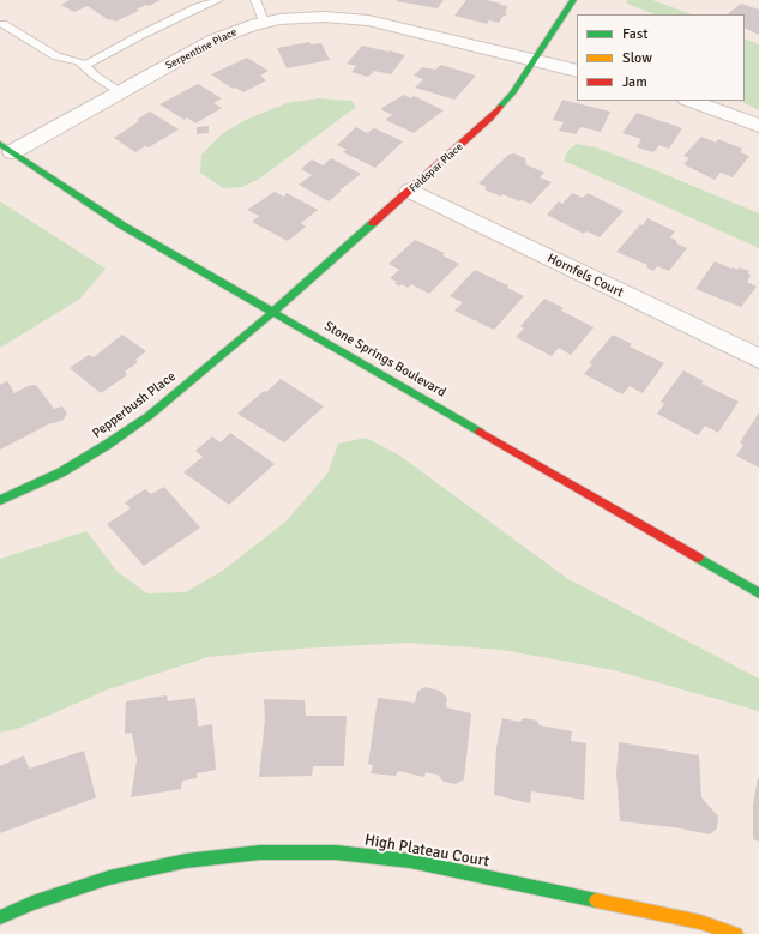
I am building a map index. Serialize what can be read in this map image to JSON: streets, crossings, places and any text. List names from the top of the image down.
{
  "streets": {
    "street": [
      "Serpentine Place",
      "Feldspar Place",
      "Hornfels Court",
      "Stone Springs Boulevard",
      "Pepperbush Place",
      "High Plateau Court"
    ]
  },
  "crossings": [
    ["Serpentine Place", "Feldspar Place"],
    ["Serpentine Place", "Stone Springs Boulevard"],
    ["Feldspar Place", "Hornfels Court"],
    ["Feldspar Place", "Stone Springs Boulevard"],
    ["Feldspar Place", "Pepperbush Place"],
    ["Stone Springs Boulevard", "Pepperbush Place"]
  ],
  "legend": ["Fast", "Slow", "Jam"]
}
